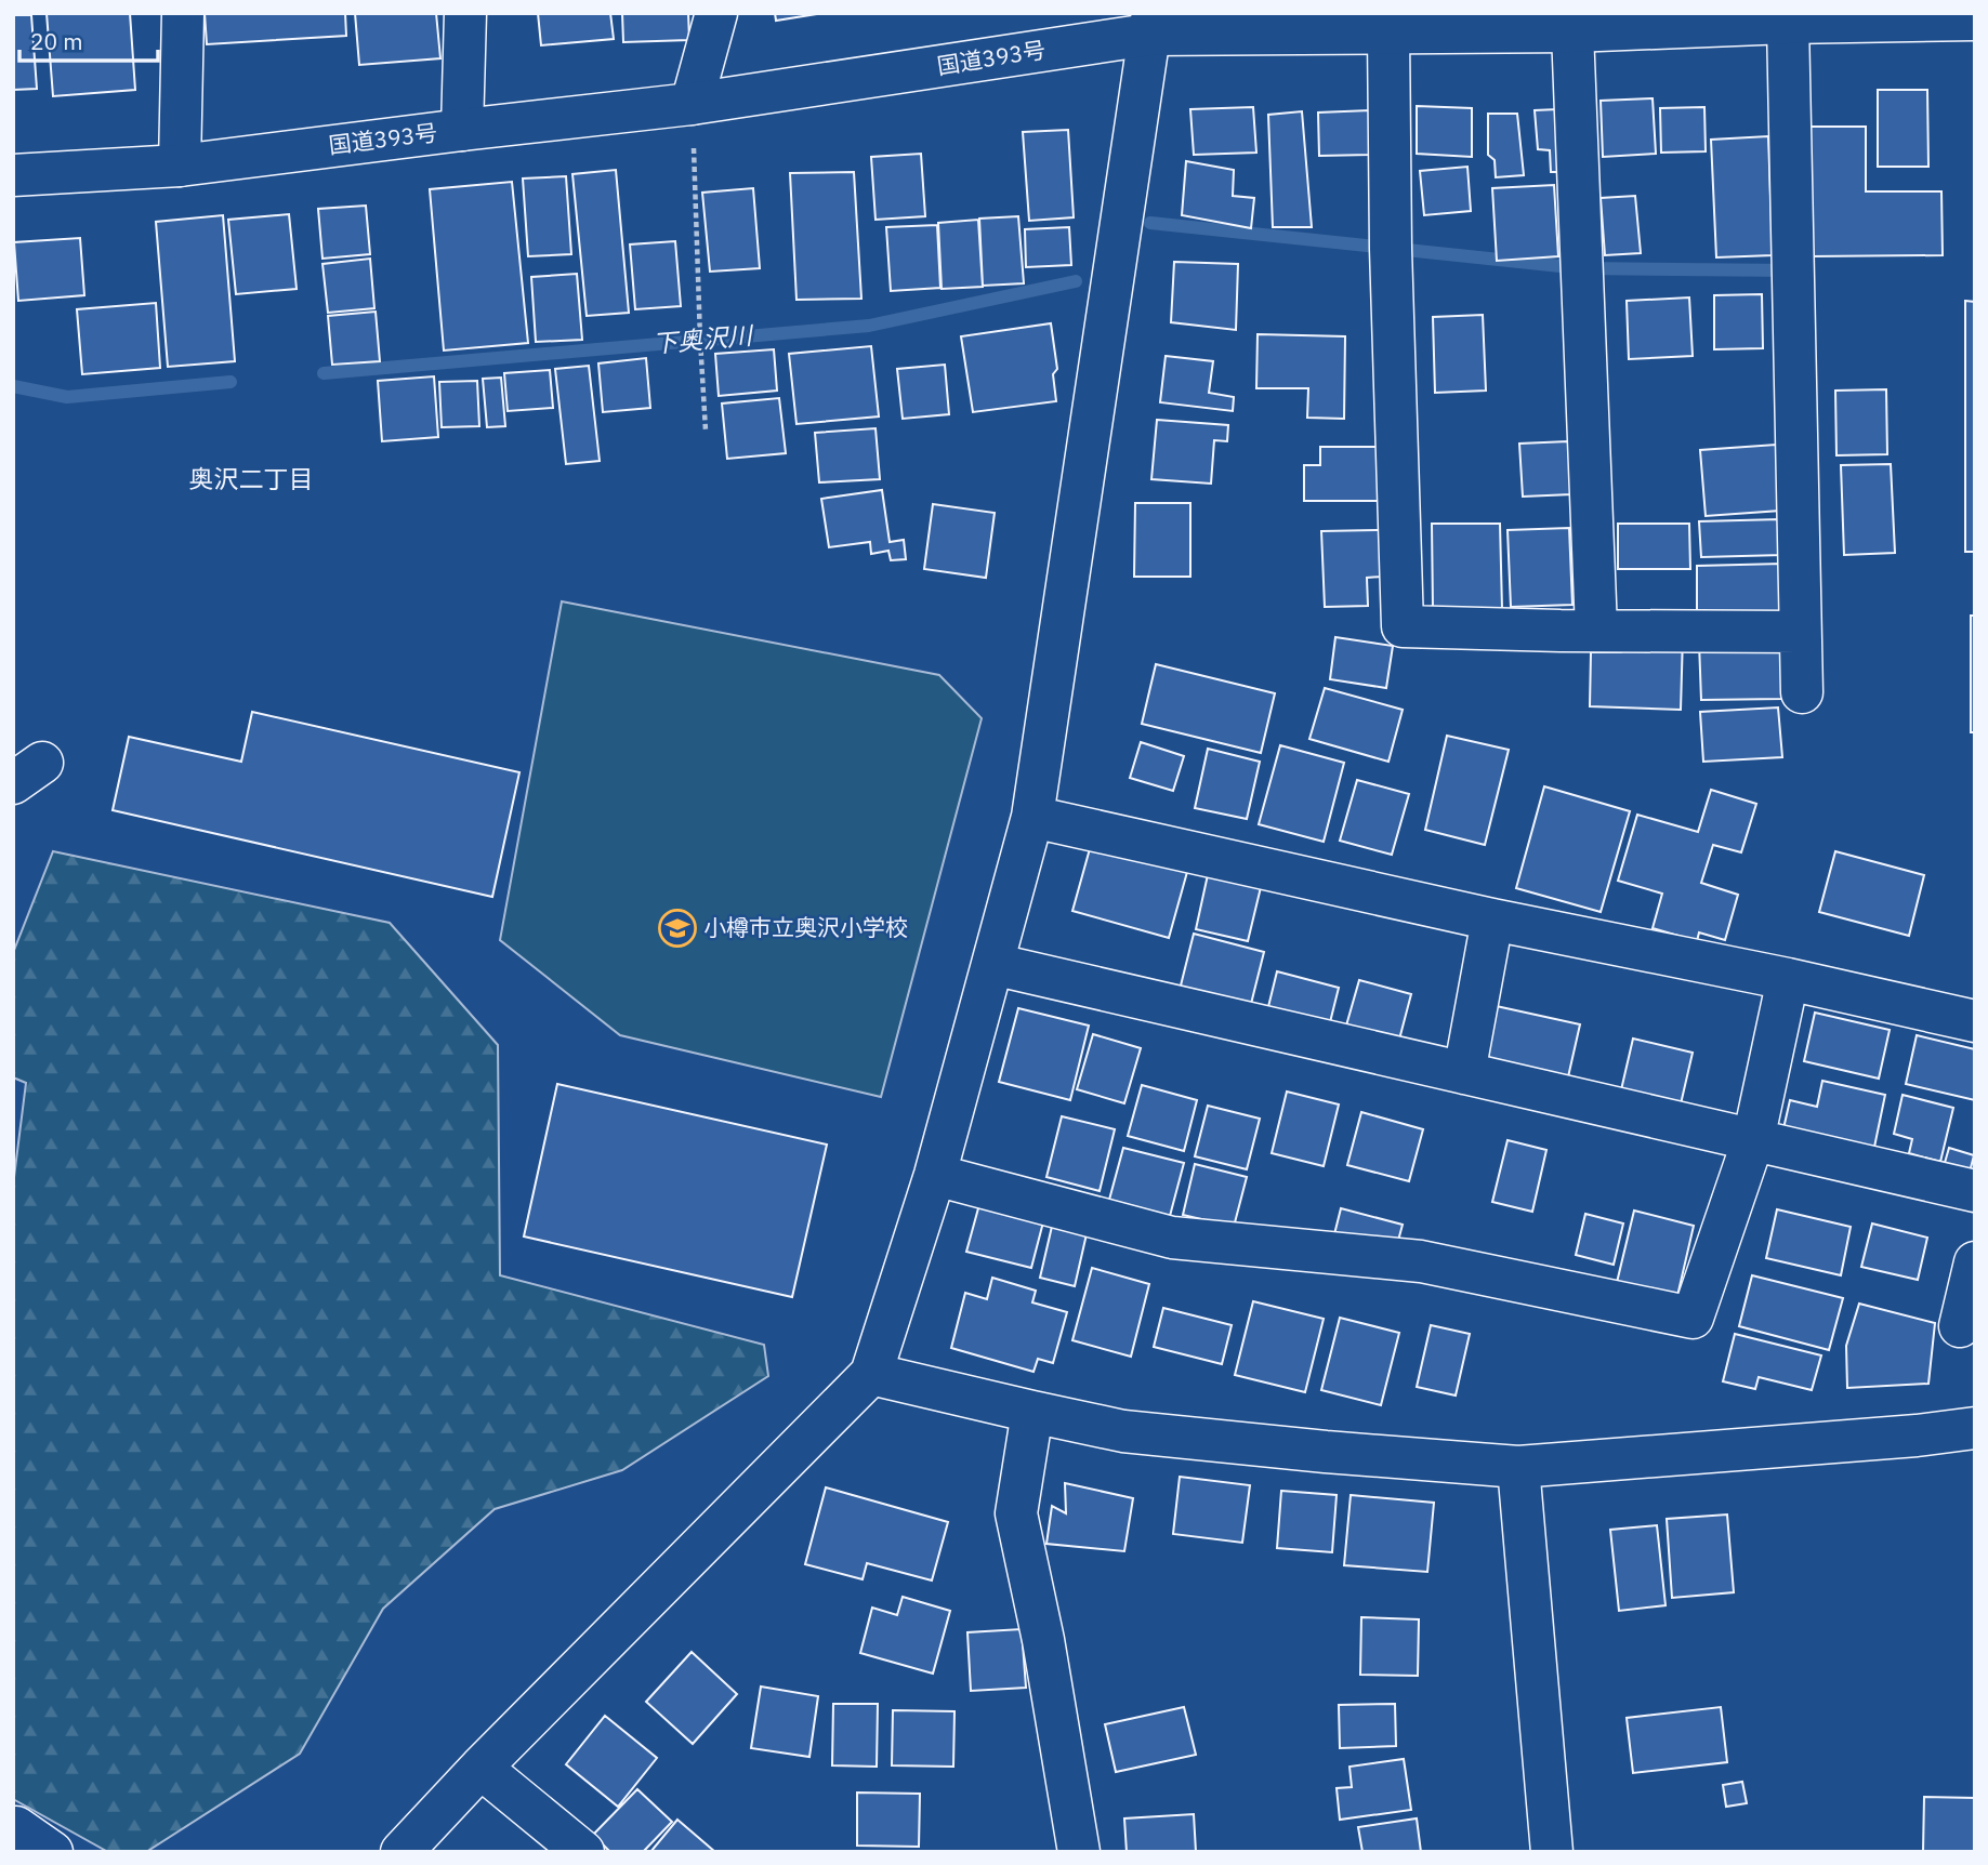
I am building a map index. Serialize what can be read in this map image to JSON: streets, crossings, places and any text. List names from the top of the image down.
{
  "streets": {
    "main road": ["国道393号"]
  },
  "districts": ["奥沢二丁目"],
  "water": ["下奥沢川"],
  "places": {
    "school or university": ["小樽市立奥沢小学校"]
  },
  "scale_bar": "20 m"
}
